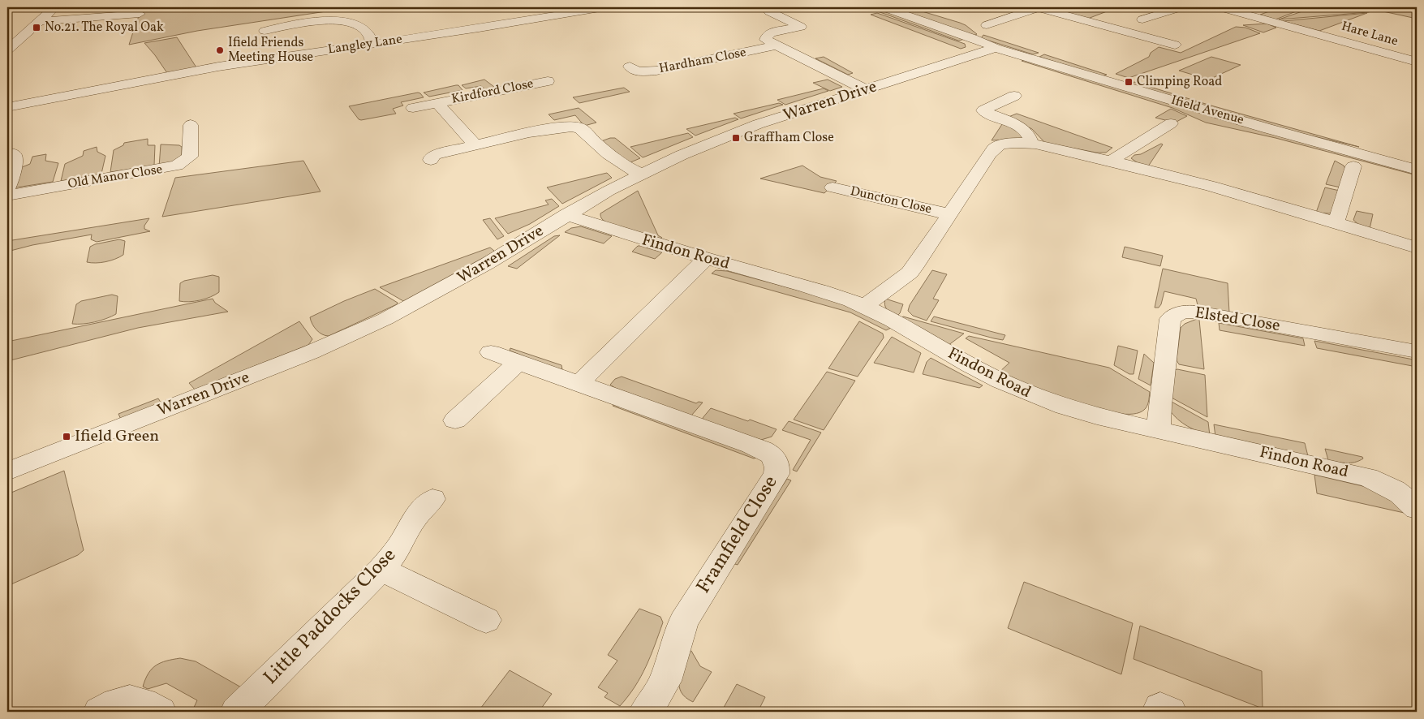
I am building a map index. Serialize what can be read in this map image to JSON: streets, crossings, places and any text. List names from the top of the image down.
{
  "streets": {
    "street": [
      "Langley Lane",
      "Hardham Close",
      "Kirdford Close",
      "Warren Drive",
      "Ifield Avenue",
      "Old Manor Close",
      "Duncton Close",
      "Findon Road",
      "Elsted Close",
      "Framfield Close",
      "Little Paddocks Close"
    ]
  },
  "crossings": [
    ["Warren Drive", "Ifield Avenue"],
    ["Warren Drive", "Findon Road"],
    ["Findon Road", "Elsted Close"]
  ],
  "places": {
    "transit": [
      "No.21. The Royal Oak",
      "Climping Road",
      "Graffham Close",
      "Ifield Green"
    ],
    "other": ["Ifield Friends Meeting House"]
  }
}
